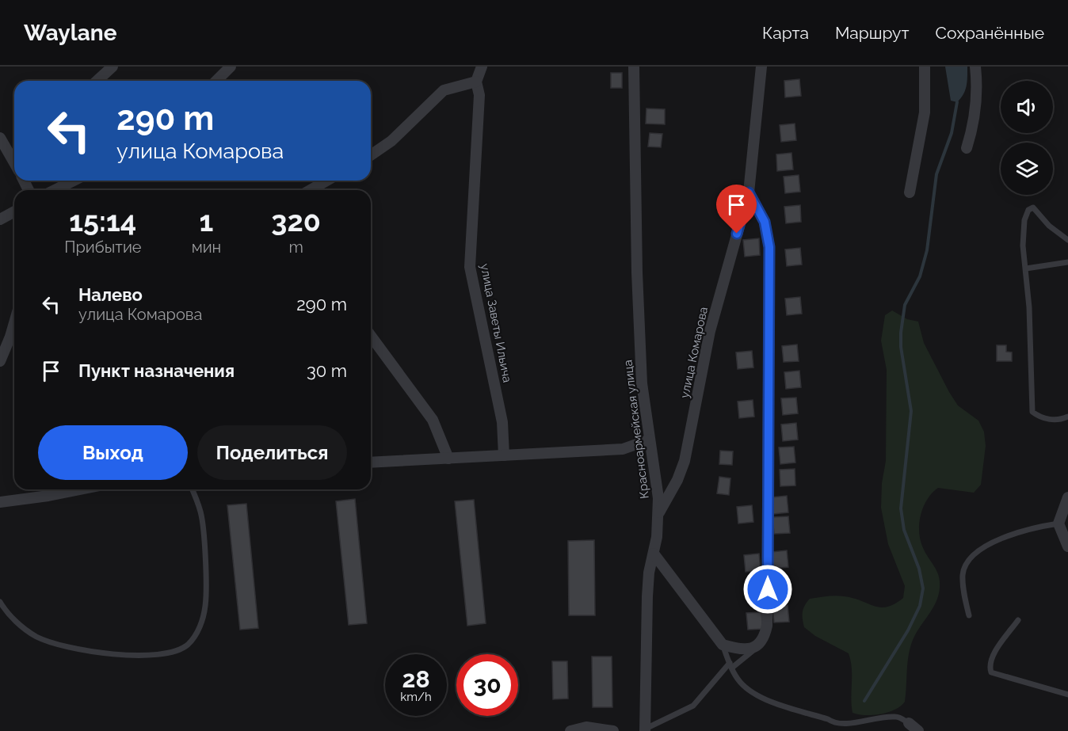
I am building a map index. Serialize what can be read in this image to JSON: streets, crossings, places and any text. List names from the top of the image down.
{
  "streets": {
    "street": ["улица Заветы Ильича", "улица Комарова", "Красноармейская улица"]
  },
  "crossings": [
    ["улица Комарова", "Красноармейская улица"]
  ],
  "page": {
    "header": "Waylane",
    "nav": ["Карта", "Маршрут", "Сохранённые"],
    "turn": ["290 m", "улица Комарова"],
    "eta": [
      "15:14",
      "Прибытие",
      "1",
      "мин",
      "320",
      "m"
    ],
    "list": [
      {
        "name": "Налево",
        "note": "улица Комарова",
        "value": "290 m"
      },
      {
        "name": "Пункт назначения",
        "value": "30 m"
      }
    ],
    "buttons": ["Выход", "Поделиться"],
    "speed": "28 km/h",
    "limit": "30"
  }
}
